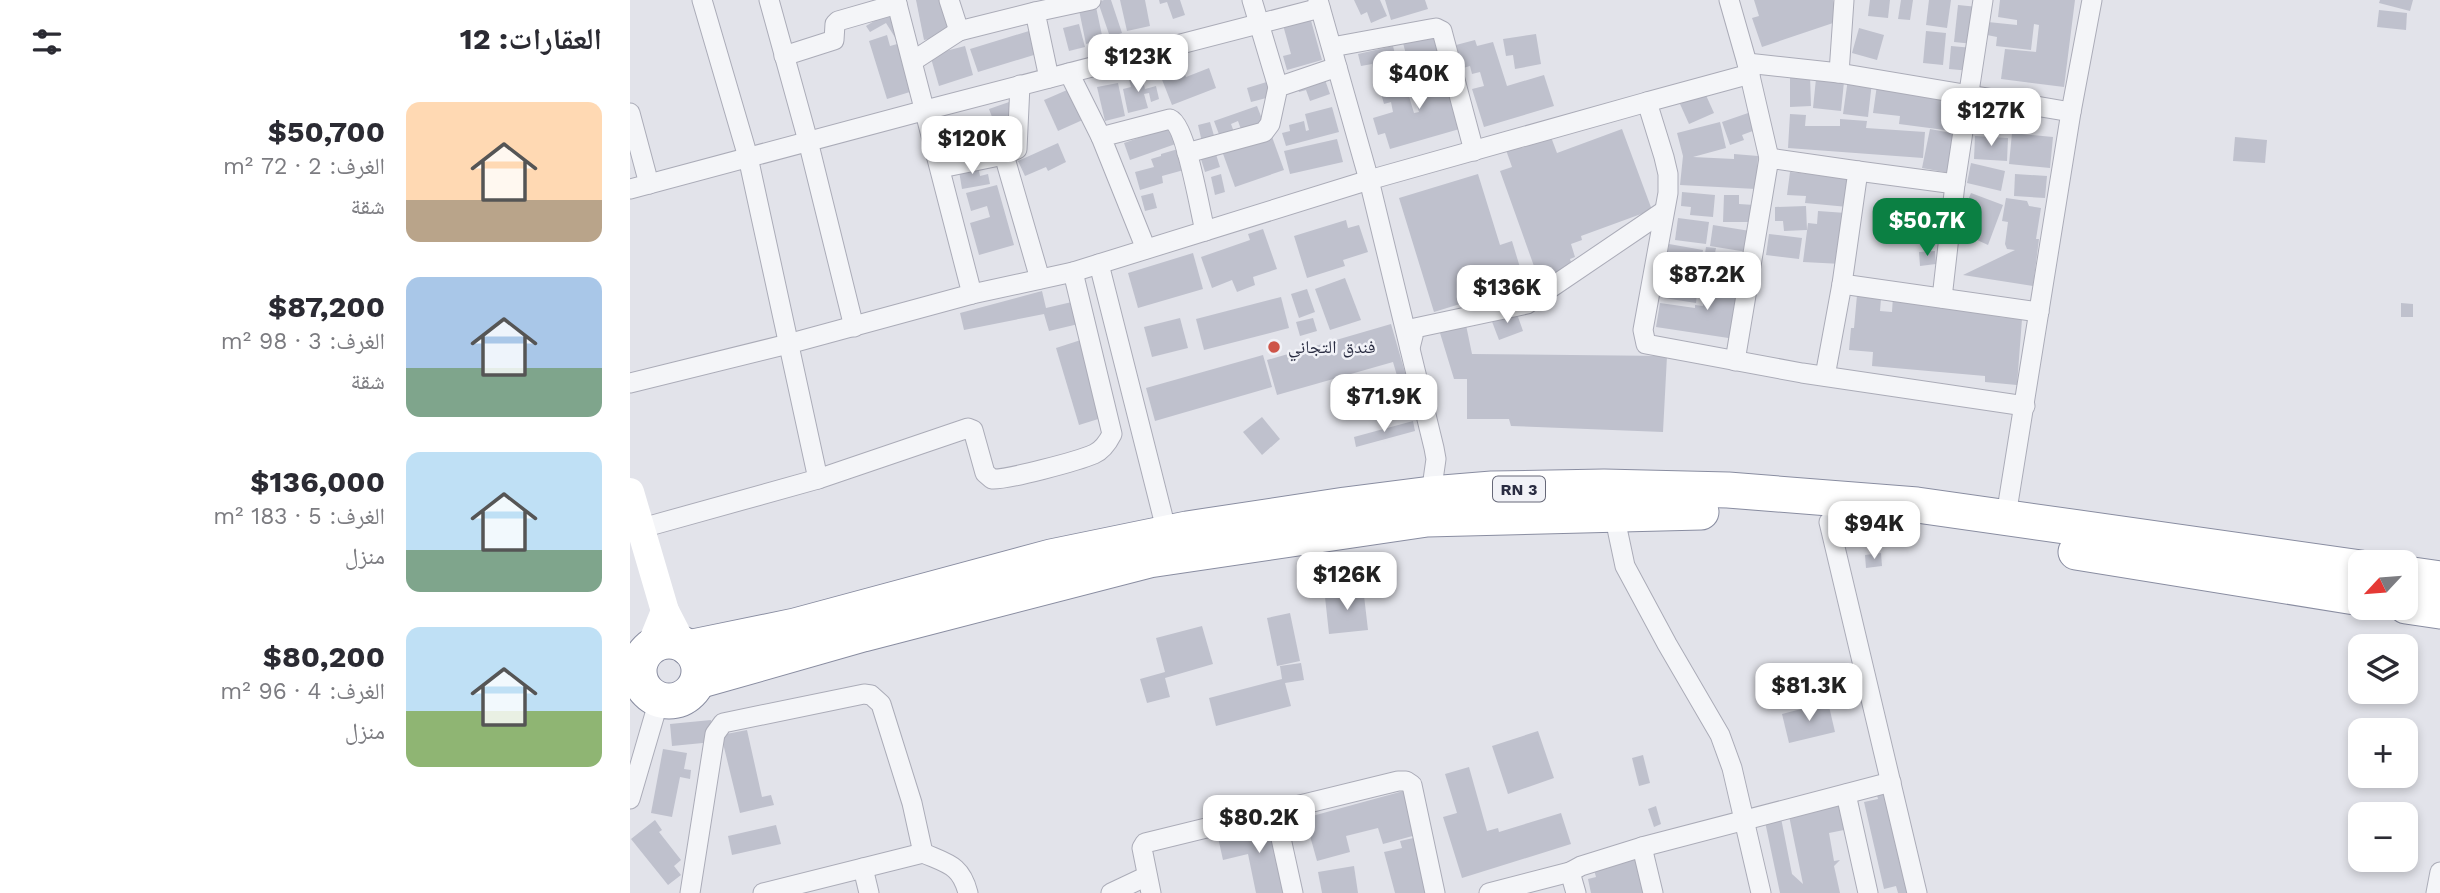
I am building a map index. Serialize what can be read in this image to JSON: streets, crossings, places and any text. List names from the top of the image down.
{
  "streets": {
    "highway": ["RN 3"]
  },
  "places": ["فندق التجاني"],
  "north": "bottom left",
  "page": {
    "heading": "العقارات: 12",
    "price": [
      "$123K",
      "$40K",
      "$127K",
      "$120K",
      "$50.7K",
      "$87.2K",
      "$136K",
      "$71.9K",
      "$94K",
      "$126K",
      "$81.3K",
      "$80.2K"
    ],
    "list": [
      {
        "name": "$50,700",
        "note": "الغرف: 2 · 72 m² · شقة"
      },
      {
        "name": "$87,200",
        "note": "الغرف: 3 · 98 m² · شقة"
      },
      {
        "name": "$136,000",
        "note": "الغرف: 5 · 183 m² · منزل"
      },
      {
        "name": "$80,200",
        "note": "الغرف: 4 · 96 m² · منزل"
      }
    ],
    "map_buttons": ["+", "−"]
  }
}
